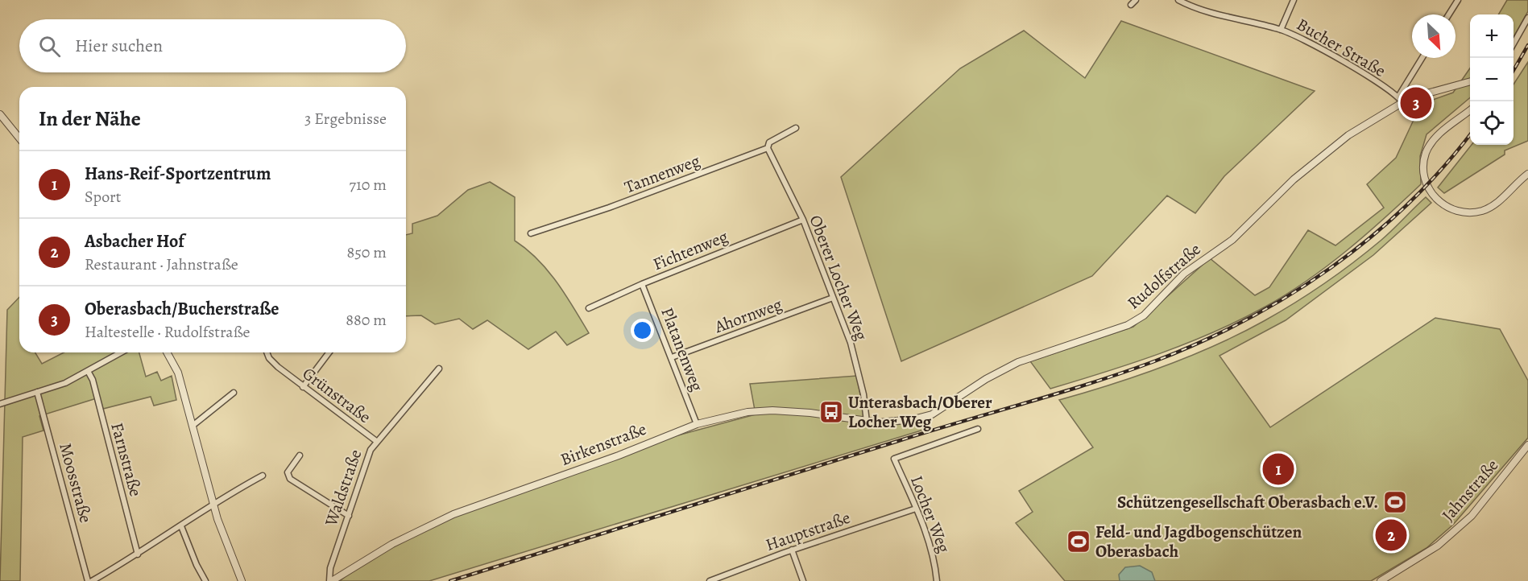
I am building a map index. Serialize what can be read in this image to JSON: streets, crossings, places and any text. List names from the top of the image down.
{
  "streets": {
    "street": [
      "Bucher Straße",
      "Tannenweg",
      "Fichtenweg",
      "Rudolfstraße",
      "Oberer Locher Weg",
      "Ahornweg",
      "Platanenweg",
      "Grünstraße",
      "Birkenstraße",
      "Farnstraße",
      "Moosstraße",
      "Waldstraße",
      "Jahnstraße",
      "Locher Weg",
      "Hauptstraße"
    ]
  },
  "crossings": [
    ["Bucher Straße", "Rudolfstraße"],
    ["Tannenweg", "Oberer Locher Weg"],
    ["Fichtenweg", "Oberer Locher Weg"],
    ["Fichtenweg", "Platanenweg"],
    ["Rudolfstraße", "Oberer Locher Weg"],
    ["Rudolfstraße", "Birkenstraße"],
    ["Oberer Locher Weg", "Ahornweg"],
    ["Oberer Locher Weg", "Birkenstraße"],
    ["Ahornweg", "Platanenweg"],
    ["Platanenweg", "Birkenstraße"],
    ["Grünstraße", "Waldstraße"],
    ["Birkenstraße", "Waldstraße"],
    ["Locher Weg", "Hauptstraße"]
  ],
  "places": {
    "bus stop": ["Unterasbach/Oberer Locher Weg"],
    "sports": ["Schützengesellschaft Oberasbach e.V.", "Feld- und Jagdbogenschützen Oberasbach"]
  },
  "north": "bottom right",
  "page": {
    "map_buttons": ["+", "−"],
    "search": "Hier suchen",
    "pins": ["3", "1", "2"],
    "heading": ["In der Nähe", "3 Ergebnisse"],
    "list": [
      {
        "mark": "1",
        "name": "Hans-Reif-Sportzentrum",
        "note": "Sport",
        "value": "710 m"
      },
      {
        "mark": "2",
        "name": "Asbacher Hof",
        "note": "Restaurant · Jahnstraße",
        "value": "850 m"
      },
      {
        "mark": "3",
        "name": "Oberasbach/Bucherstraße",
        "note": "Haltestelle · Rudolfstraße",
        "value": "880 m"
      }
    ]
  }
}
